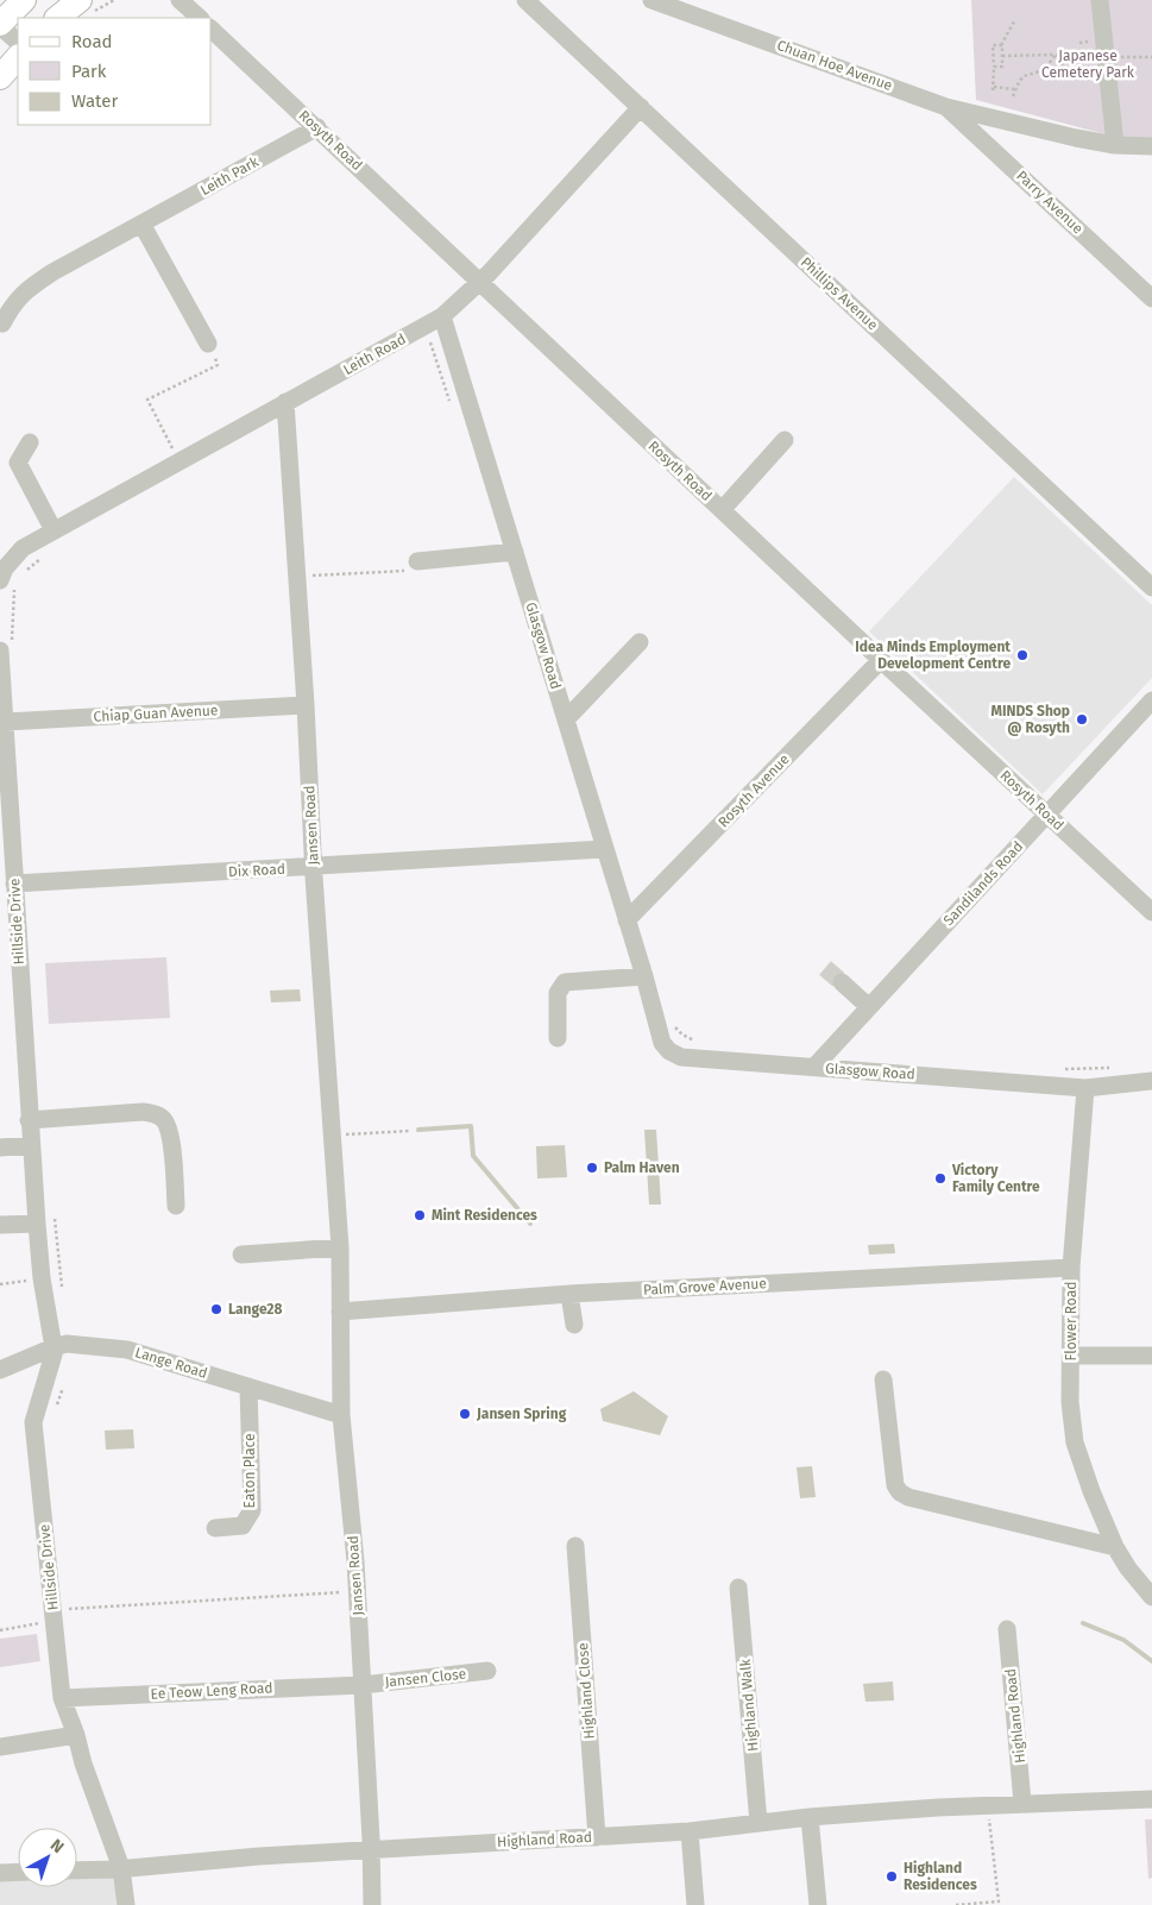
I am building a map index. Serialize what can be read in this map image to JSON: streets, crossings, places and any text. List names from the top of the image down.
{
  "streets": {
    "street": [
      "Chuan Hoe Avenue",
      "Rosyth Road",
      "Leith Park",
      "Parry Avenue",
      "Phillips Avenue",
      "Leith Road",
      "Glasgow Road",
      "Chiap Guan Avenue",
      "Rosyth Avenue",
      "Jansen Road",
      "Dix Road",
      "Sandilands Road",
      "Hillside Drive",
      "Palm Grove Avenue",
      "Flower Road",
      "Lange Road",
      "Eaton Place",
      "Jansen Close",
      "Ee Teow Leng Road",
      "Highland Close",
      "Highland Walk",
      "Highland Road"
    ]
  },
  "crossings": [
    ["Chuan Hoe Avenue", "Parry Avenue"],
    ["Rosyth Road", "Leith Park"],
    ["Rosyth Road", "Leith Road"],
    ["Rosyth Road", "Rosyth Avenue"],
    ["Rosyth Road", "Sandilands Road"],
    ["Phillips Avenue", "Leith Road"],
    ["Leith Road", "Glasgow Road"],
    ["Leith Road", "Jansen Road"],
    ["Glasgow Road", "Rosyth Avenue"],
    ["Glasgow Road", "Dix Road"],
    ["Glasgow Road", "Sandilands Road"],
    ["Glasgow Road", "Flower Road"],
    ["Chiap Guan Avenue", "Jansen Road"],
    ["Chiap Guan Avenue", "Hillside Drive"],
    ["Jansen Road", "Dix Road"],
    ["Jansen Road", "Palm Grove Avenue"],
    ["Jansen Road", "Lange Road"],
    ["Jansen Road", "Jansen Close"],
    ["Jansen Road", "Ee Teow Leng Road"],
    ["Jansen Road", "Highland Road"],
    ["Dix Road", "Hillside Drive"],
    ["Hillside Drive", "Lange Road"],
    ["Hillside Drive", "Ee Teow Leng Road"],
    ["Hillside Drive", "Highland Road"],
    ["Palm Grove Avenue", "Flower Road"],
    ["Lange Road", "Eaton Place"],
    ["Jansen Close", "Ee Teow Leng Road"],
    ["Highland Close", "Highland Road"],
    ["Highland Walk", "Highland Road"]
  ],
  "parks": ["Japanese Cemetery Park"],
  "places": [
    "Idea Minds Employment Development Centre",
    "MINDS Shop @ Rosyth",
    "Palm Haven",
    "Victory Family Centre",
    "Mint Residences",
    "Lange28",
    "Jansen Spring",
    "Highland Residences"
  ],
  "legend": ["Road", "Park", "Water"],
  "north": "top right"
}
